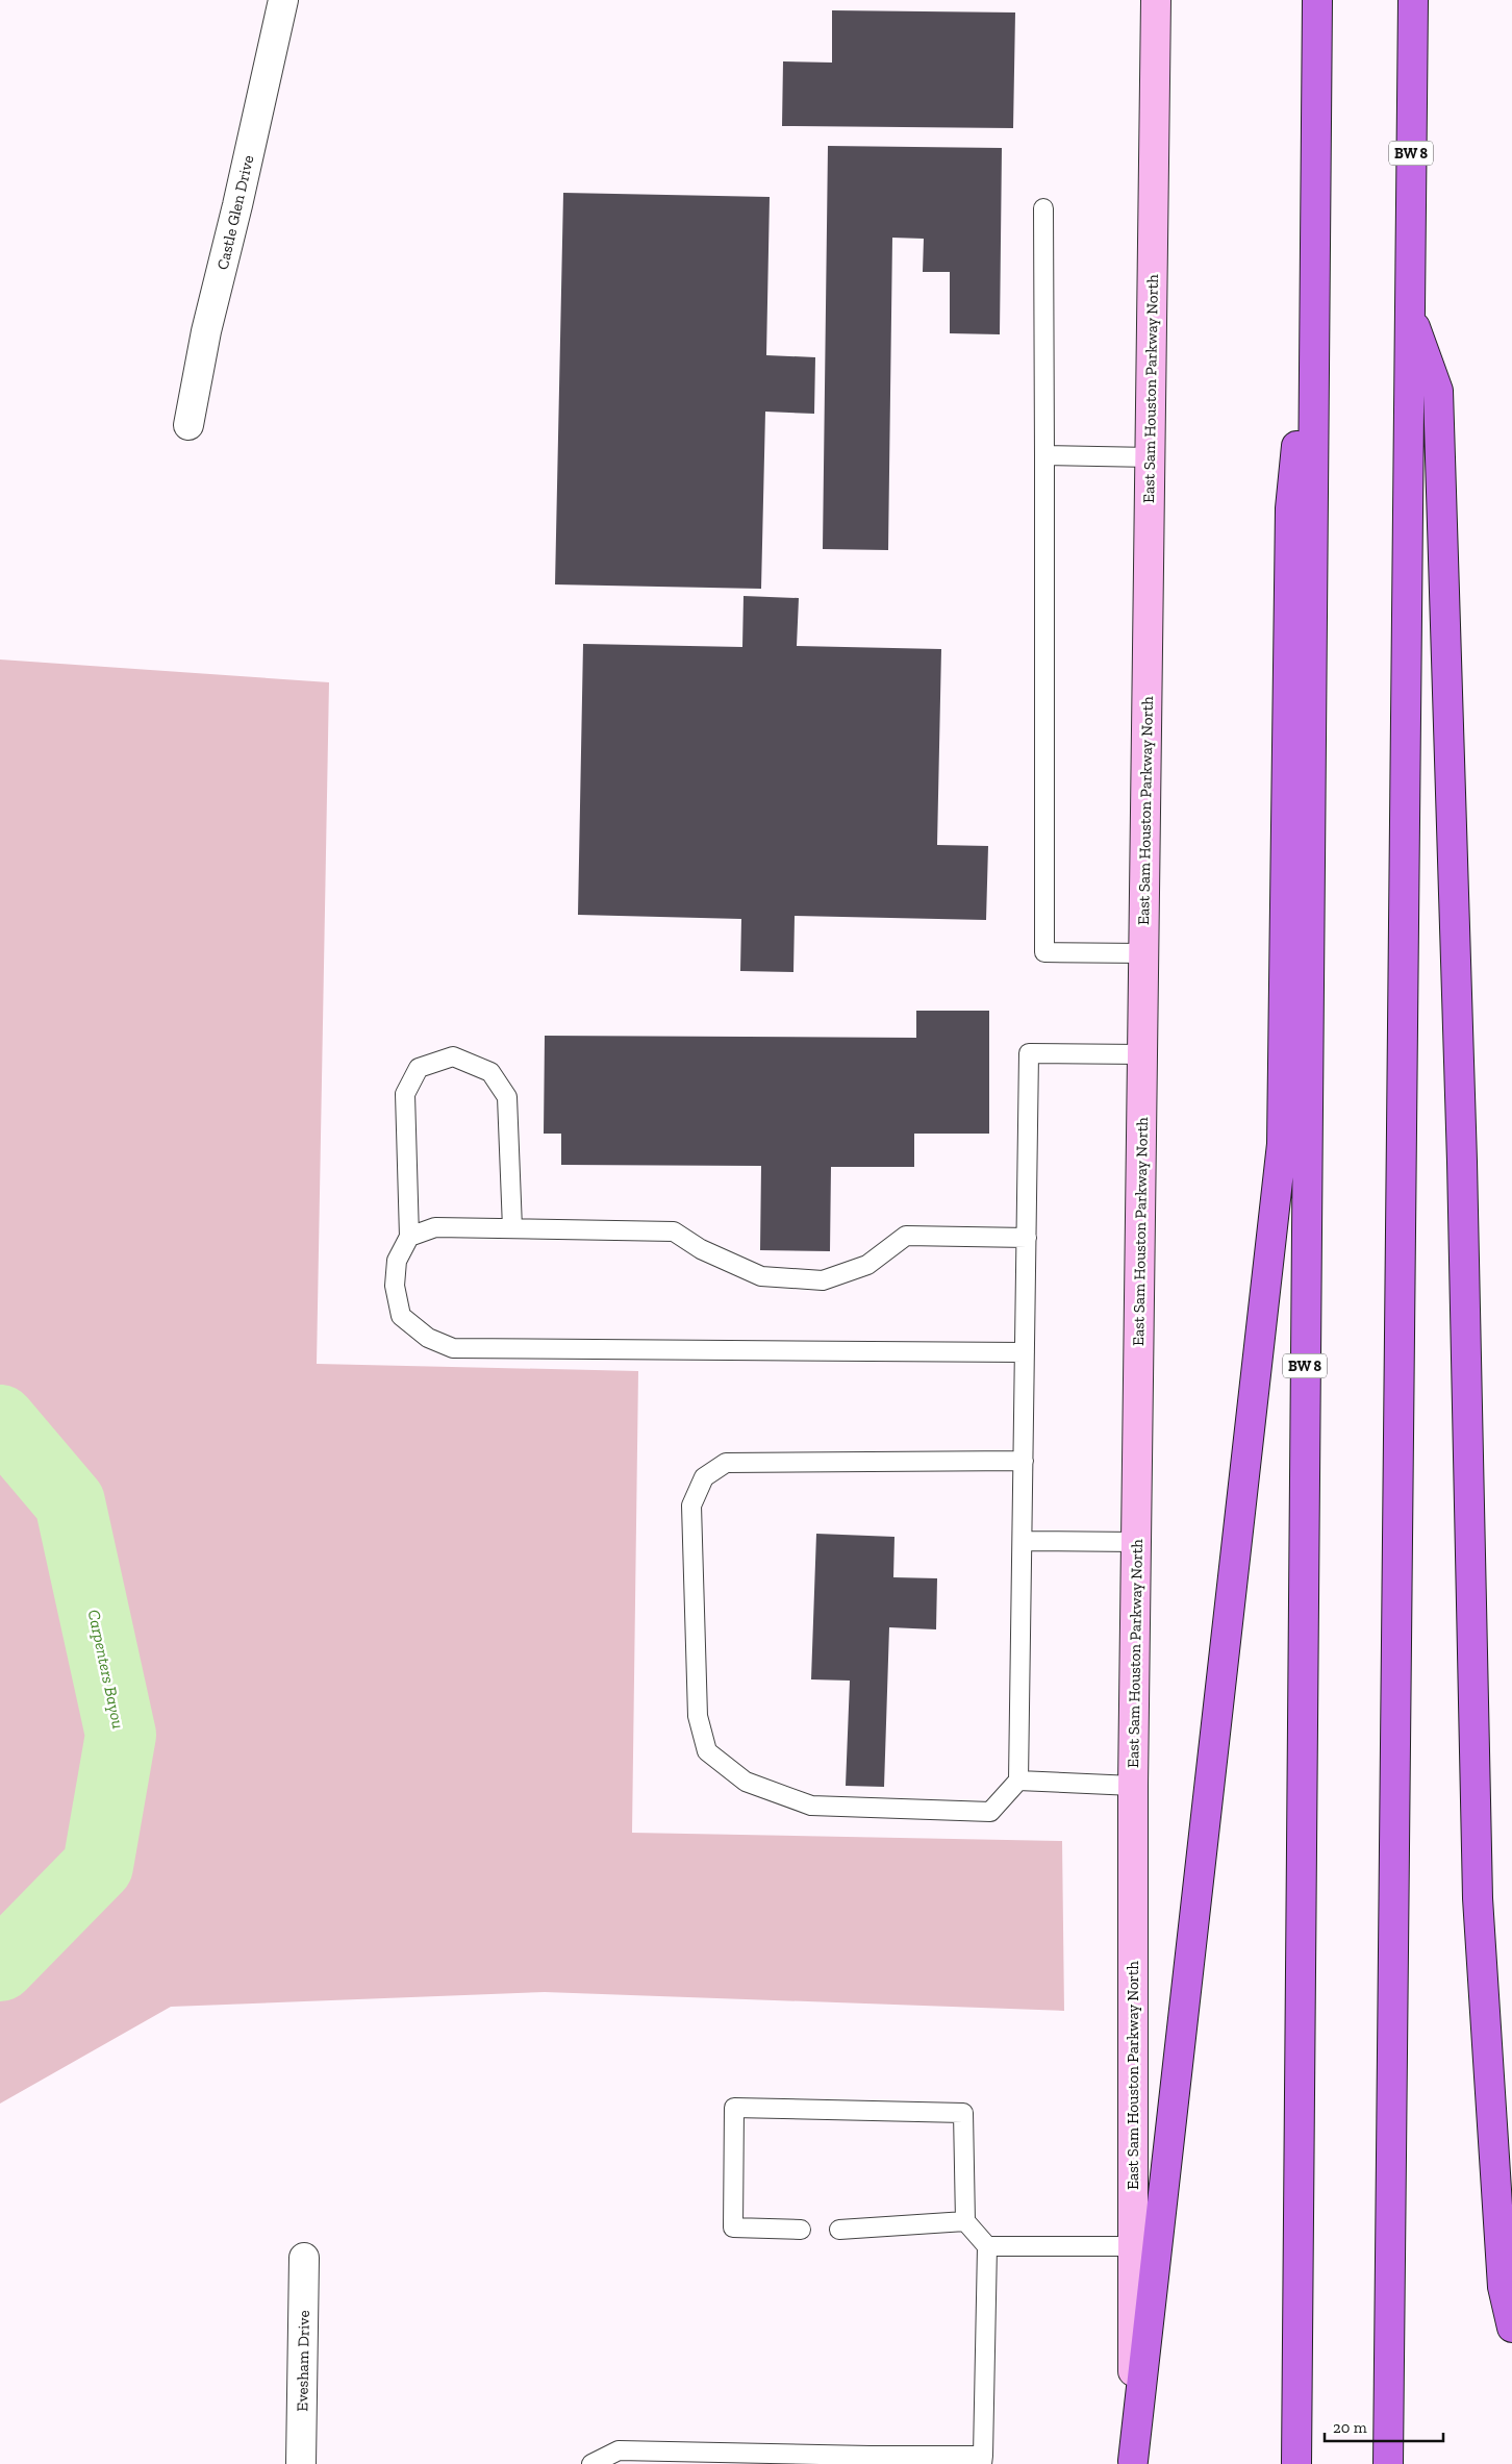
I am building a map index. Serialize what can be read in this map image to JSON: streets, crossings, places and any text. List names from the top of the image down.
{
  "streets": {
    "highway": ["BW 8"],
    "main road": ["East Sam Houston Parkway North"],
    "street": ["Castle Glen Drive", "Evesham Drive"]
  },
  "water": ["Carpenters Bayou"],
  "scale_bar": "20 m"
}
